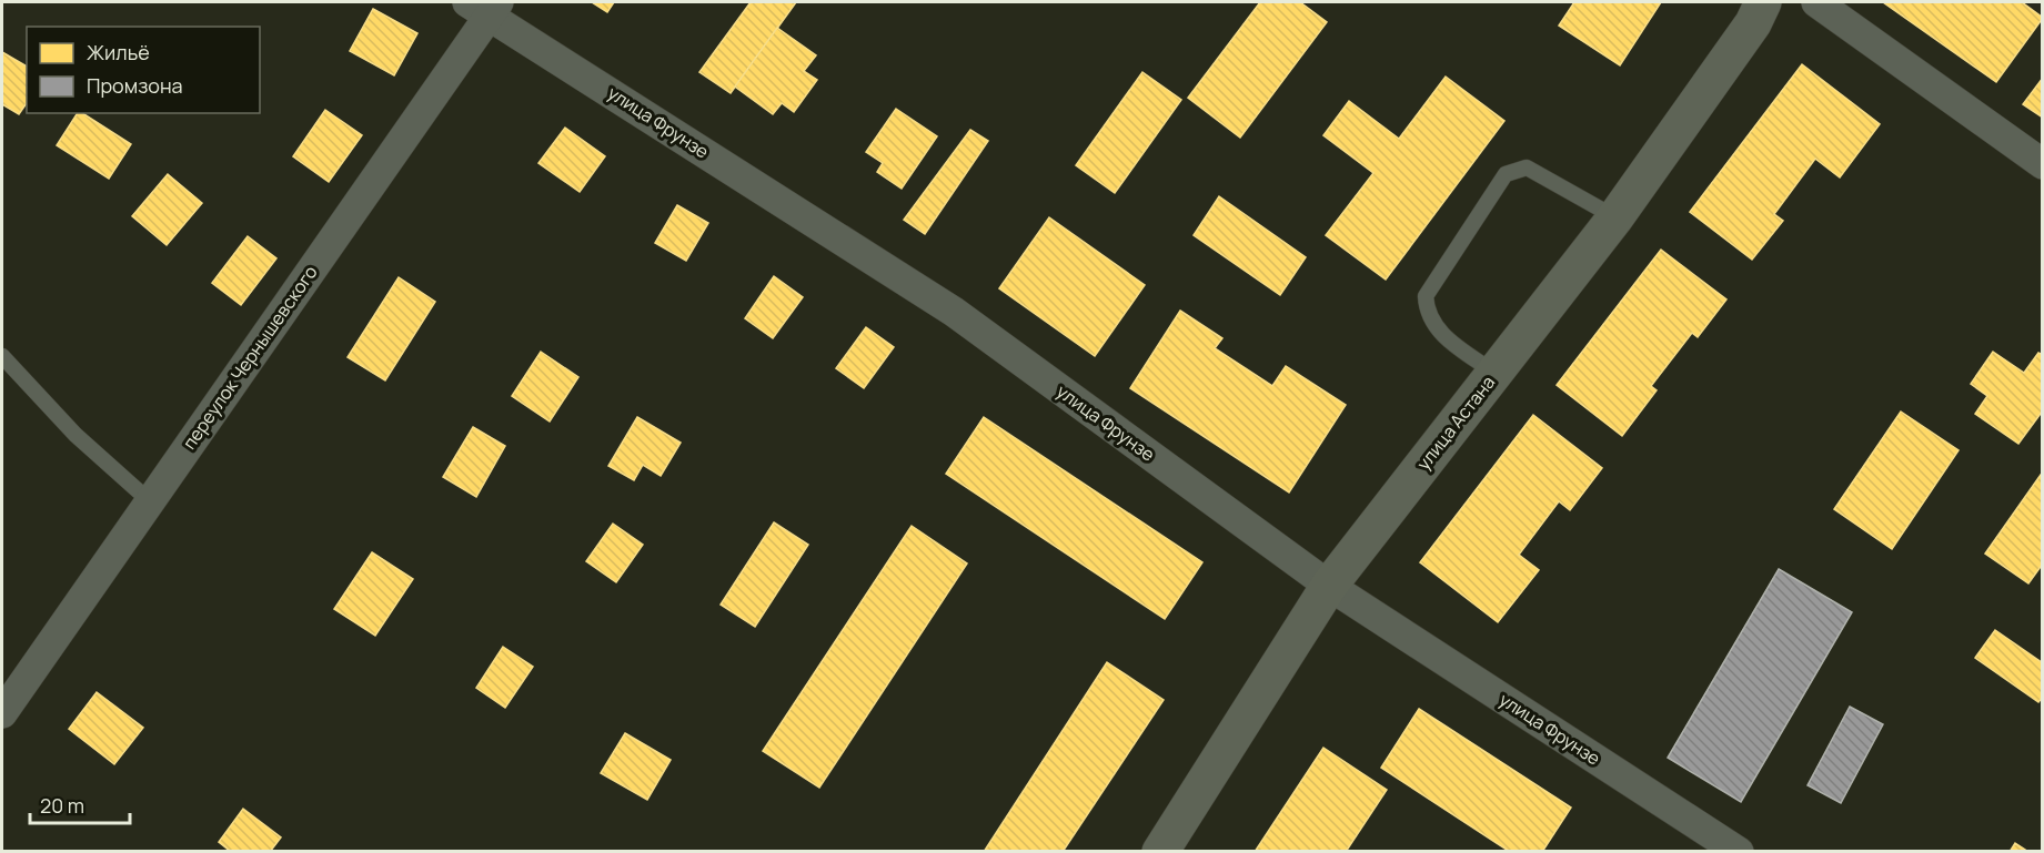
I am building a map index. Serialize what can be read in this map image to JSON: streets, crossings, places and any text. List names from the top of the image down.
{
  "streets": {
    "street": ["улица Фрунзе", "переулок Чернышевского", "улица Астана"]
  },
  "crossings": [
    ["улица Фрунзе", "переулок Чернышевского"],
    ["улица Фрунзе", "улица Астана"]
  ],
  "legend": ["Жильё", "Промзона"],
  "scale_bar": "20 m"
}
